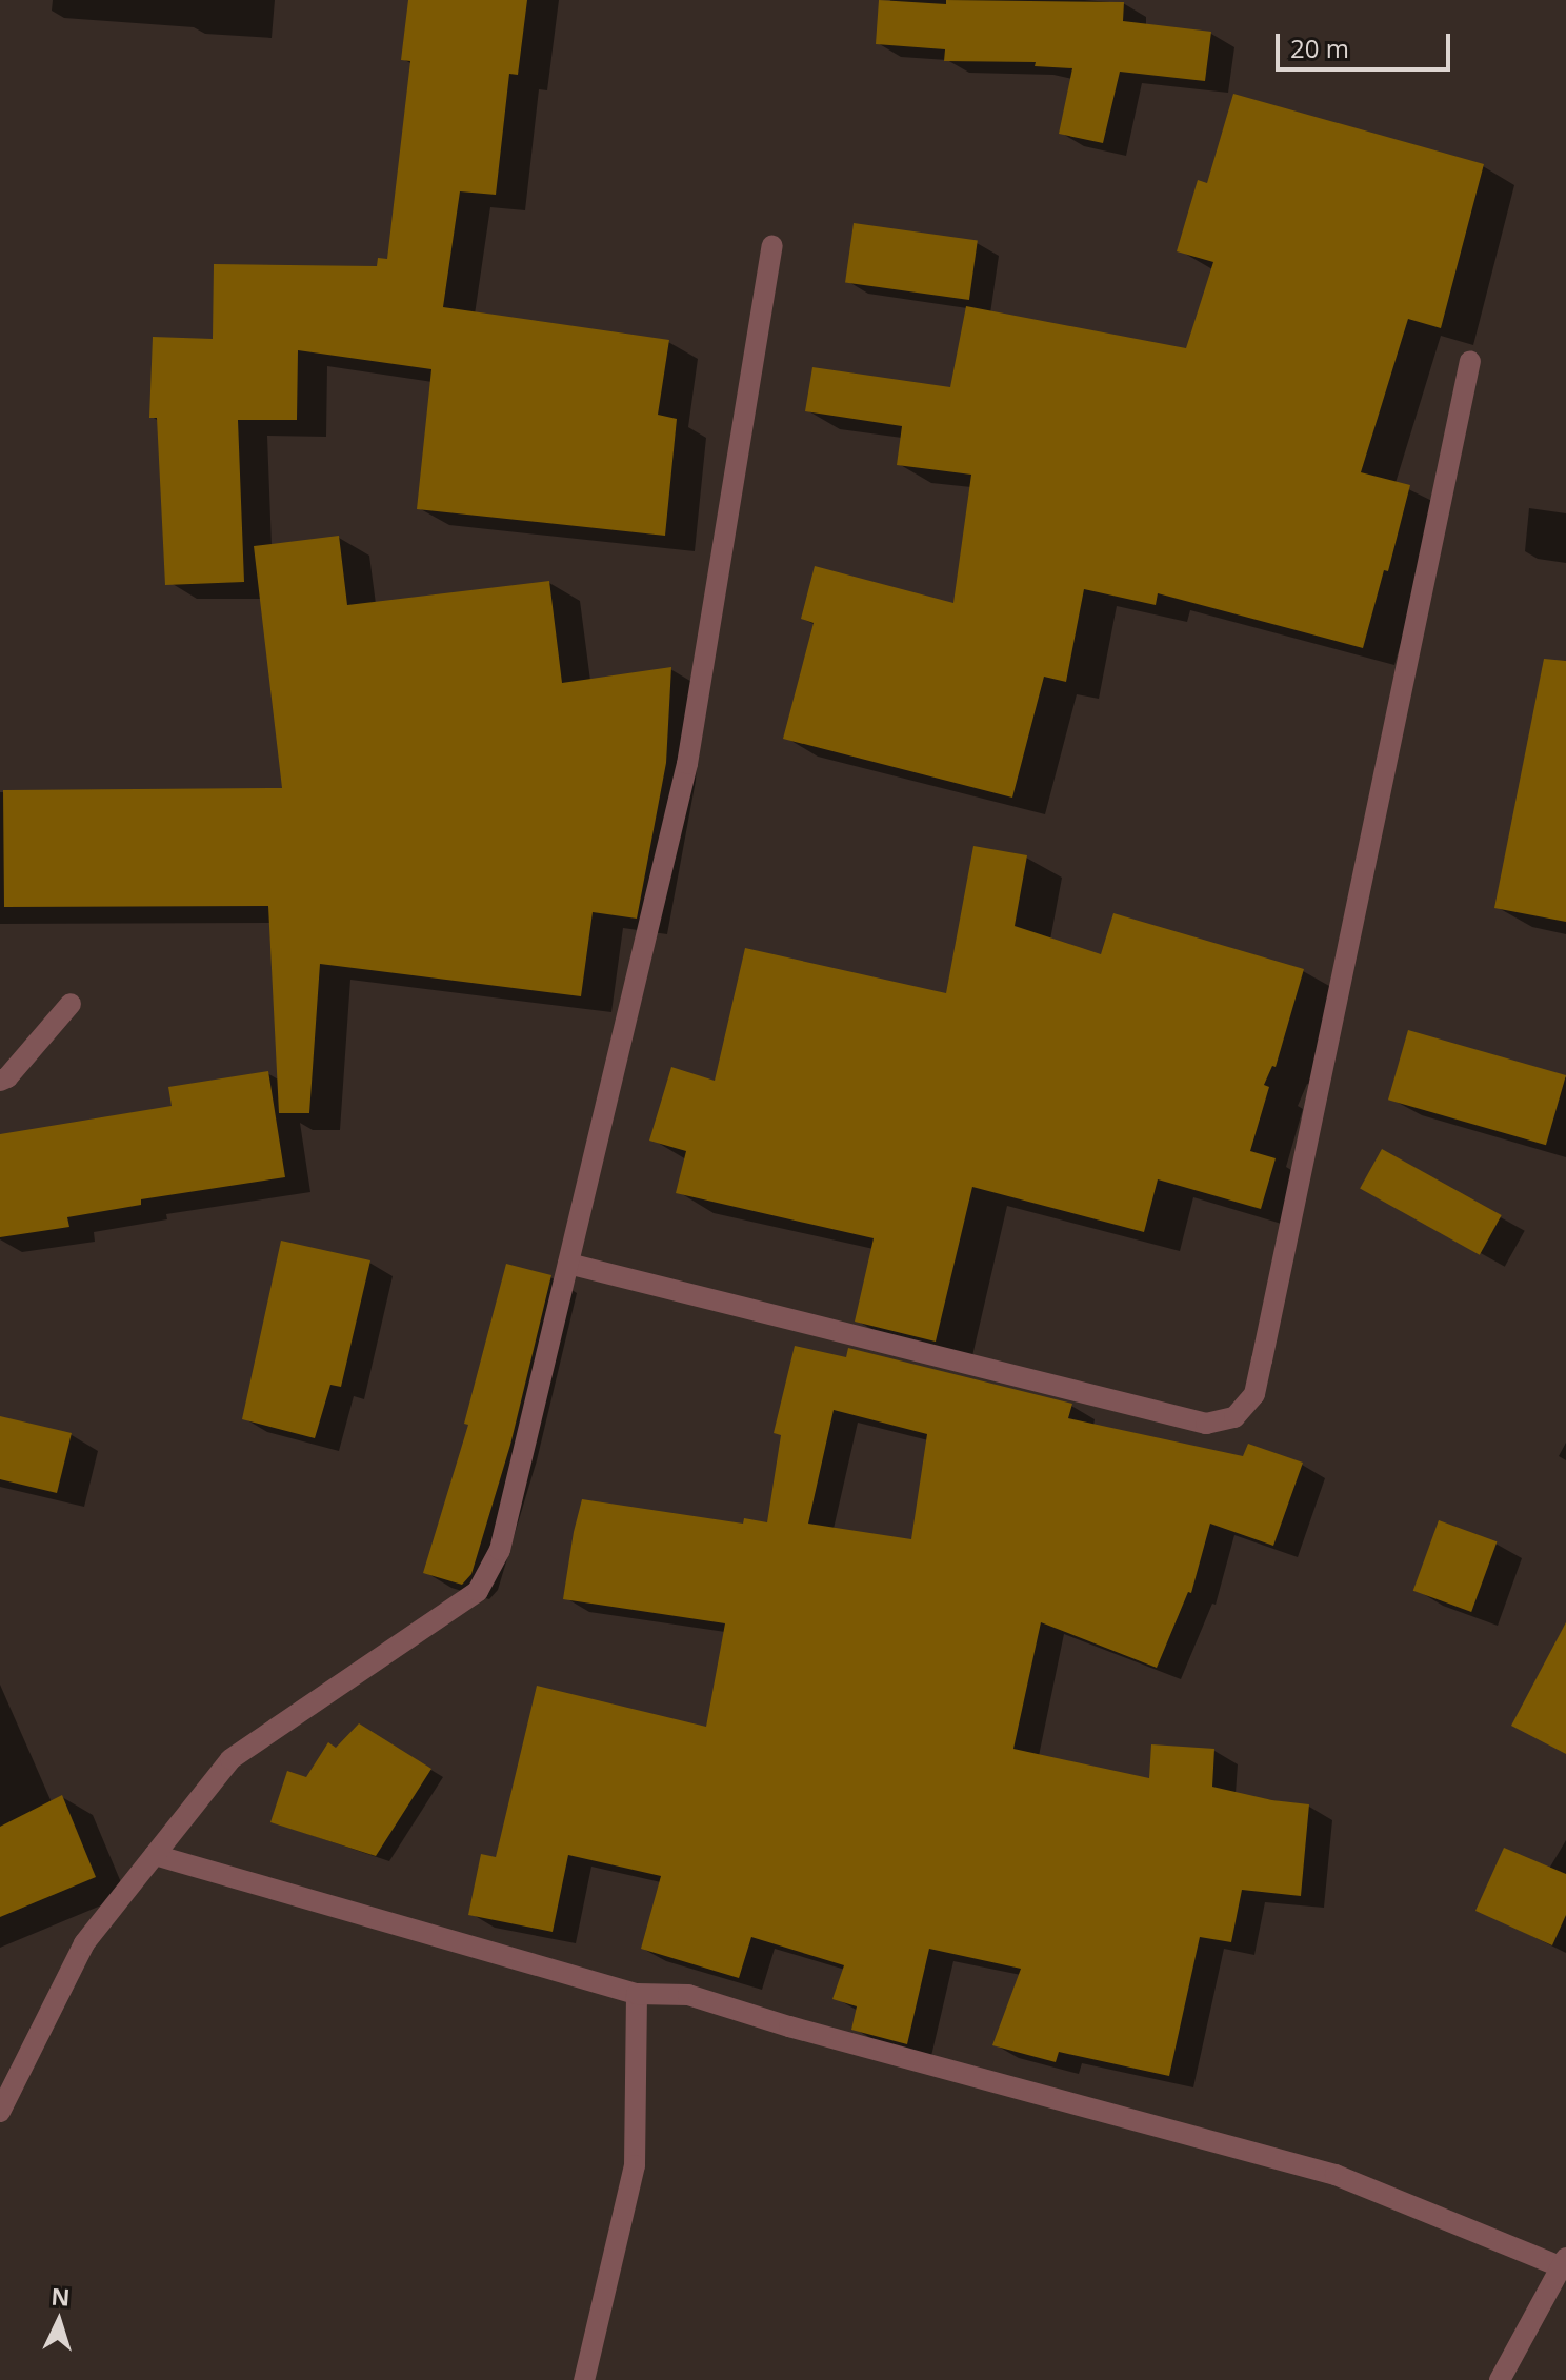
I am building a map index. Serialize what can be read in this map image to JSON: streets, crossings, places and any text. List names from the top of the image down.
{
  "scale_bar": "20 m",
  "north": "top"
}
